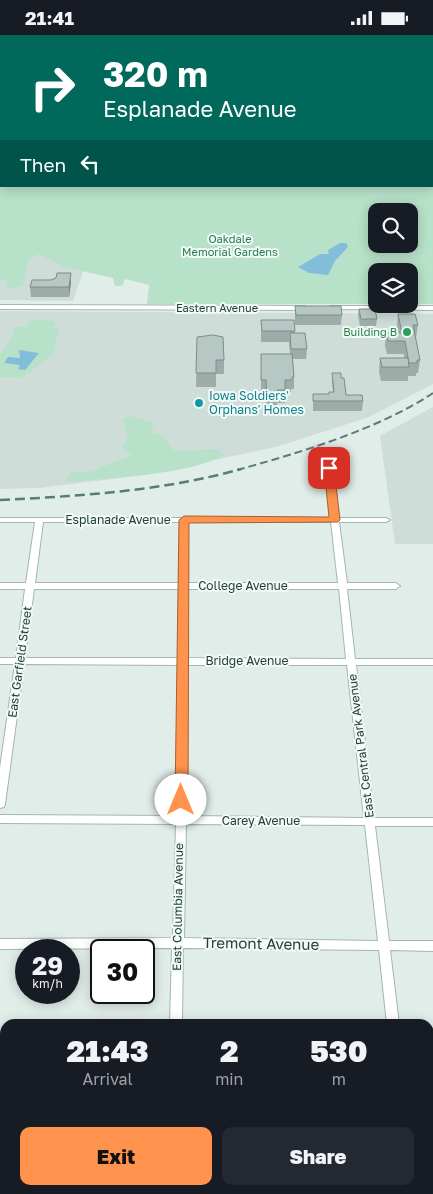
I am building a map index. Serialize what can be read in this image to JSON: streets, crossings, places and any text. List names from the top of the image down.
{
  "streets": {
    "street": [
      "Eastern Avenue",
      "Esplanade Avenue",
      "College Avenue",
      "Bridge Avenue",
      "East Garfield Street",
      "East Central Park Avenue",
      "Carey Avenue",
      "East Columbia Avenue",
      "Tremont Avenue"
    ]
  },
  "crossings": [
    ["Esplanade Avenue", "East Garfield Street"],
    ["Esplanade Avenue", "East Central Park Avenue"],
    ["Esplanade Avenue", "East Columbia Avenue"],
    ["College Avenue", "East Garfield Street"],
    ["College Avenue", "East Central Park Avenue"],
    ["College Avenue", "East Columbia Avenue"],
    ["Bridge Avenue", "East Garfield Street"],
    ["Bridge Avenue", "East Central Park Avenue"],
    ["Bridge Avenue", "East Columbia Avenue"],
    ["East Central Park Avenue", "Carey Avenue"],
    ["East Central Park Avenue", "Tremont Avenue"],
    ["Carey Avenue", "East Columbia Avenue"],
    ["East Columbia Avenue", "Tremont Avenue"]
  ],
  "parks": ["Oakdale Memorial Gardens"],
  "places": ["Building B", "Iowa Soldiers' Orphans' Homes"],
  "page": {
    "status": "21:41",
    "turn": ["320 m", "Esplanade Avenue"],
    "then": "Then",
    "speed": "29 km/h",
    "limit": "30",
    "eta": [
      "21:43",
      "Arrival",
      "2",
      "min",
      "530",
      "m"
    ],
    "buttons": ["Exit", "Share"]
  }
}
